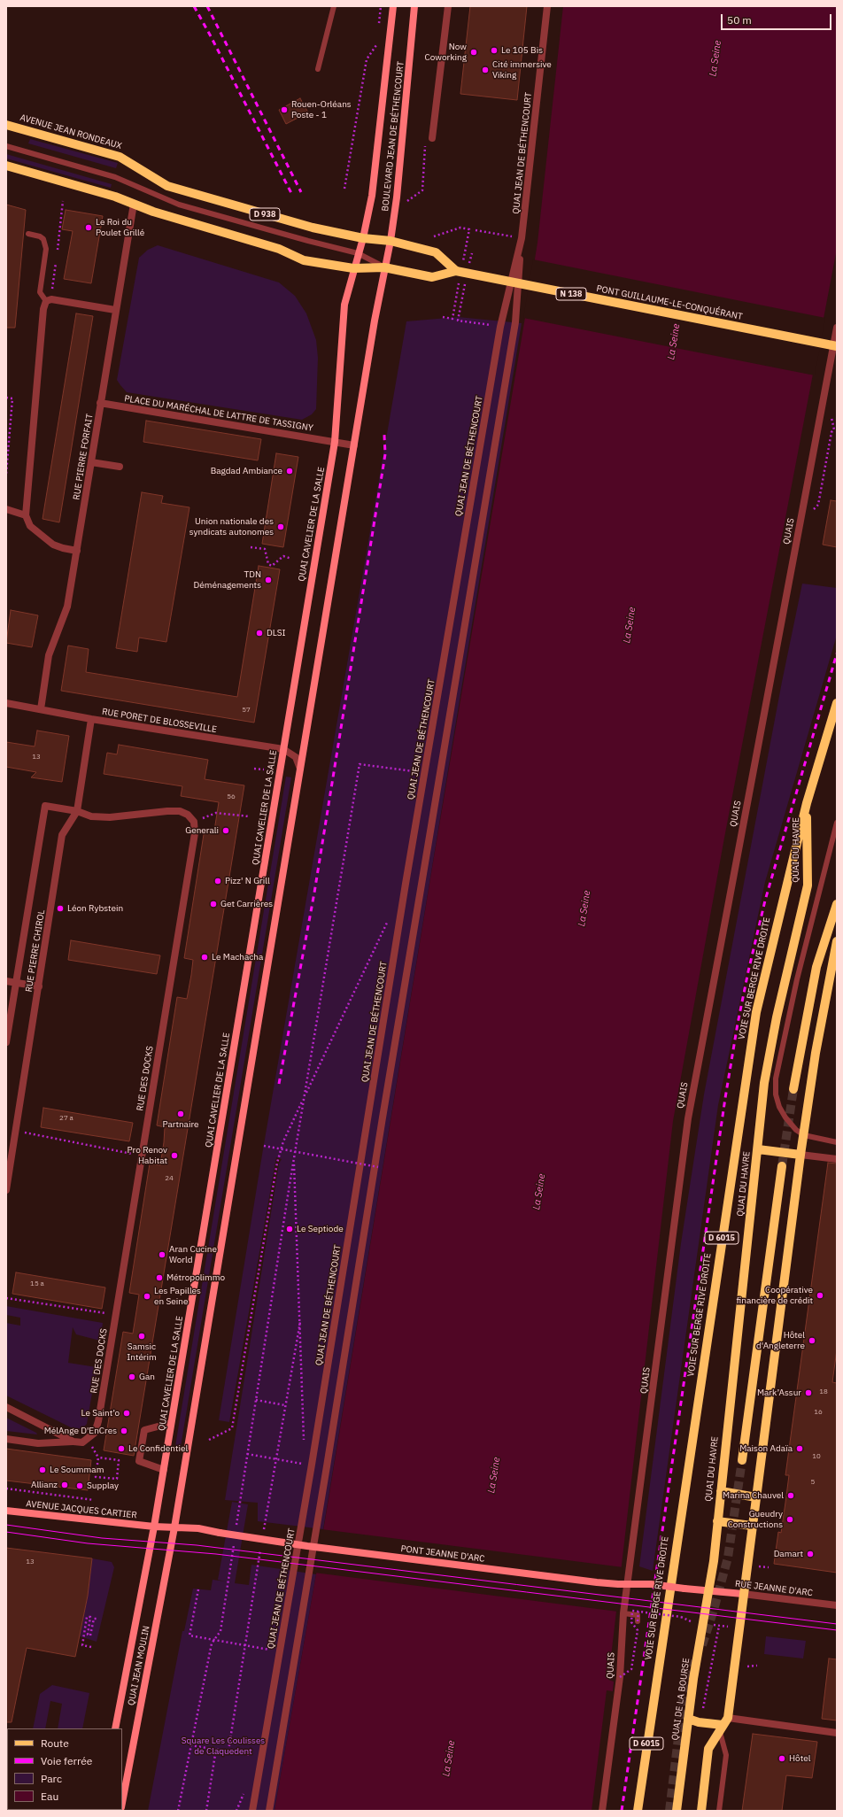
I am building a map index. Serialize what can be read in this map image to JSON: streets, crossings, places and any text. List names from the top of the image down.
{
  "streets": {
    "main road": [
      "AVENUE JEAN RONDEAUX",
      "BOULEVARD JEAN DE BÉTHENCOURT",
      "D 938",
      "N 138",
      "PONT GUILLAUME-LE-CONQUÉRANT",
      "QUAI CAVELIER DE LA SALLE",
      "QUAI DU HAVRE",
      "VOIE SUR BERGE RIVE DROITE",
      "D 6015",
      "AVENUE JACQUES CARTIER",
      "PONT JEANNE D'ARC",
      "RUE JEANNE D'ARC",
      "QUAI JEAN MOULIN",
      "QUAI DE LA BOURSE"
    ],
    "street": [
      "QUAI JEAN DE BÉTHENCOURT",
      "PLACE DU MARÉCHAL DE LATTRE DE TASSIGNY",
      "RUE PIERRE FORFAIT",
      "QUAIS",
      "RUE PORET DE BLOSSEVILLE",
      "RUE PIERRE CHIROL",
      "RUE DES DOCKS"
    ]
  },
  "crossings": [
    ["AVENUE JEAN RONDEAUX", "BOULEVARD JEAN DE BÉTHENCOURT"],
    ["AVENUE JEAN RONDEAUX", "PONT GUILLAUME-LE-CONQUÉRANT"],
    ["AVENUE JEAN RONDEAUX", "QUAI CAVELIER DE LA SALLE"],
    ["BOULEVARD JEAN DE BÉTHENCOURT", "N 138"],
    ["BOULEVARD JEAN DE BÉTHENCOURT", "PONT GUILLAUME-LE-CONQUÉRANT"],
    ["BOULEVARD JEAN DE BÉTHENCOURT", "QUAI CAVELIER DE LA SALLE"],
    ["N 138", "PONT GUILLAUME-LE-CONQUÉRANT"],
    ["N 138", "QUAI CAVELIER DE LA SALLE"],
    ["PLACE DU MARÉCHAL DE LATTRE DE TASSIGNY", "RUE PIERRE FORFAIT"],
    ["PLACE DU MARÉCHAL DE LATTRE DE TASSIGNY", "QUAI CAVELIER DE LA SALLE"],
    ["RUE PIERRE FORFAIT", "RUE PORET DE BLOSSEVILLE"],
    ["QUAI CAVELIER DE LA SALLE", "RUE PORET DE BLOSSEVILLE"],
    ["QUAI CAVELIER DE LA SALLE", "AVENUE JACQUES CARTIER"],
    ["QUAI CAVELIER DE LA SALLE", "QUAI JEAN MOULIN"],
    ["RUE PORET DE BLOSSEVILLE", "RUE PIERRE CHIROL"],
    ["QUAI DU HAVRE", "VOIE SUR BERGE RIVE DROITE"],
    ["QUAI DU HAVRE", "PONT JEANNE D'ARC"],
    ["QUAI DU HAVRE", "RUE JEANNE D'ARC"],
    ["QUAI DU HAVRE", "QUAI DE LA BOURSE"],
    ["RUE PIERRE CHIROL", "RUE DES DOCKS"],
    ["AVENUE JACQUES CARTIER", "PONT JEANNE D'ARC"],
    ["AVENUE JACQUES CARTIER", "QUAI JEAN MOULIN"],
    ["PONT JEANNE D'ARC", "RUE JEANNE D'ARC"],
    ["PONT JEANNE D'ARC", "QUAI JEAN MOULIN"],
    ["PONT JEANNE D'ARC", "QUAI DE LA BOURSE"],
    ["RUE JEANNE D'ARC", "QUAI DE LA BOURSE"]
  ],
  "water": ["La Seine"],
  "parks": ["Square Les Coulisses de Claquedent"],
  "places": [
    "Le 105 Bis",
    "Now Coworking",
    "Cité immersive Viking",
    "Rouen-Orléans Poste - 1",
    "Le Roi du Poulet Grillé",
    "Bagdad Ambiance",
    "Union nationale des syndicats autonomes",
    "TDN Déménagements",
    "DLSI",
    "Generali",
    "Pizz' N Grill",
    "Get Carrières",
    "Léon Rybstein",
    "Le Machacha",
    "Partnaire",
    "Pro Renov Habitat",
    "Le Septiode",
    "Aran Cucine World",
    "Métropolimmo",
    "Coopérative financière de crédit",
    "Les Papilles en Seine",
    "Samsic Intérim",
    "Hôtel d'Angleterre",
    "Gan",
    "Mark’Assur",
    "Le Saint’o",
    "MélAnge D'EnCres",
    "Le Confidentiel",
    "Maison Adaïa",
    "Le Soummam",
    "Allianz",
    "Supplay",
    "Marina Chauvel",
    "Gueudry Constructions",
    "Damart",
    "Hôtel"
  ],
  "house_numbers": [
    "57",
    "13",
    "56",
    "27 a",
    "24",
    "15 a",
    "18",
    "16",
    "10",
    "5",
    "13"
  ],
  "legend": [
    "Route",
    "Voie ferrée",
    "Parc",
    "Eau"
  ],
  "scale_bar": "50 m"
}
